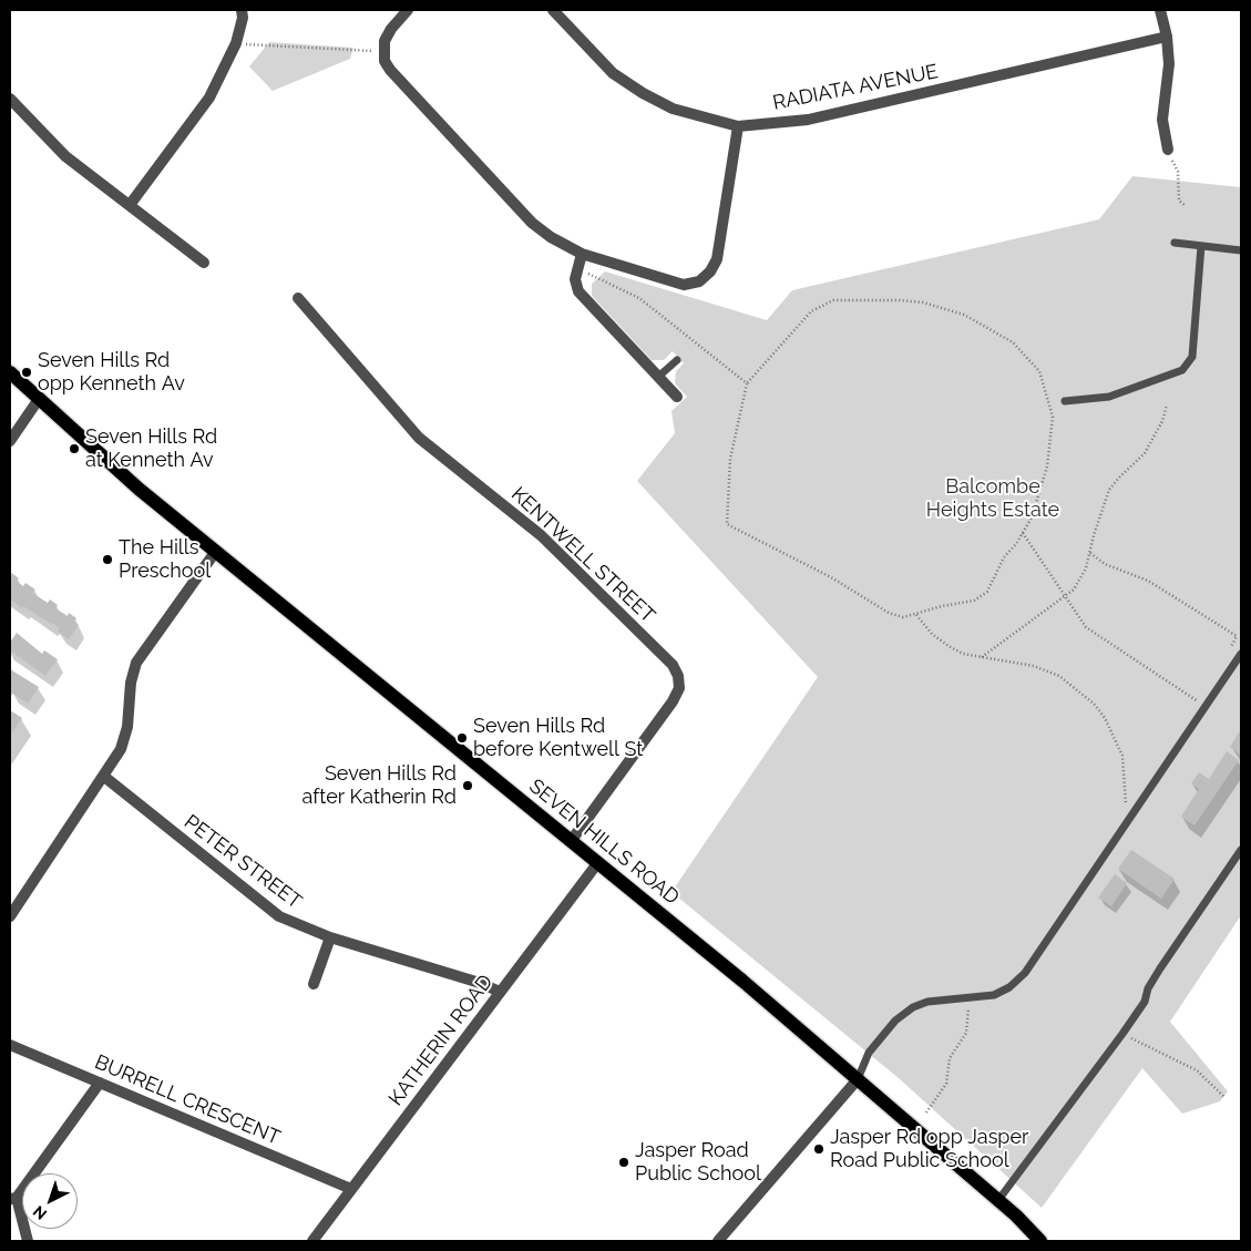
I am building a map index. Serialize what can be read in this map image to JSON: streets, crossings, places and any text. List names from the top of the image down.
{
  "streets": {
    "main road": ["SEVEN HILLS ROAD"],
    "street": [
      "RADIATA AVENUE",
      "KENTWELL STREET",
      "PETER STREET",
      "KATHERIN ROAD",
      "BURRELL CRESCENT"
    ]
  },
  "crossings": [
    ["KENTWELL STREET", "SEVEN HILLS ROAD"],
    ["SEVEN HILLS ROAD", "KATHERIN ROAD"],
    ["PETER STREET", "KATHERIN ROAD"],
    ["KATHERIN ROAD", "BURRELL CRESCENT"]
  ],
  "parks": ["Balcombe Heights Estate"],
  "places": [
    "Seven Hills Rd opp Kenneth Av",
    "Seven Hills Rd at Kenneth Av",
    "The Hills Preschool",
    "Seven Hills Rd before Kentwell St",
    "Seven Hills Rd after Katherin Rd",
    "Jasper Rd opp Jasper Road Public School",
    "Jasper Road Public School"
  ],
  "north": "bottom left"
}
